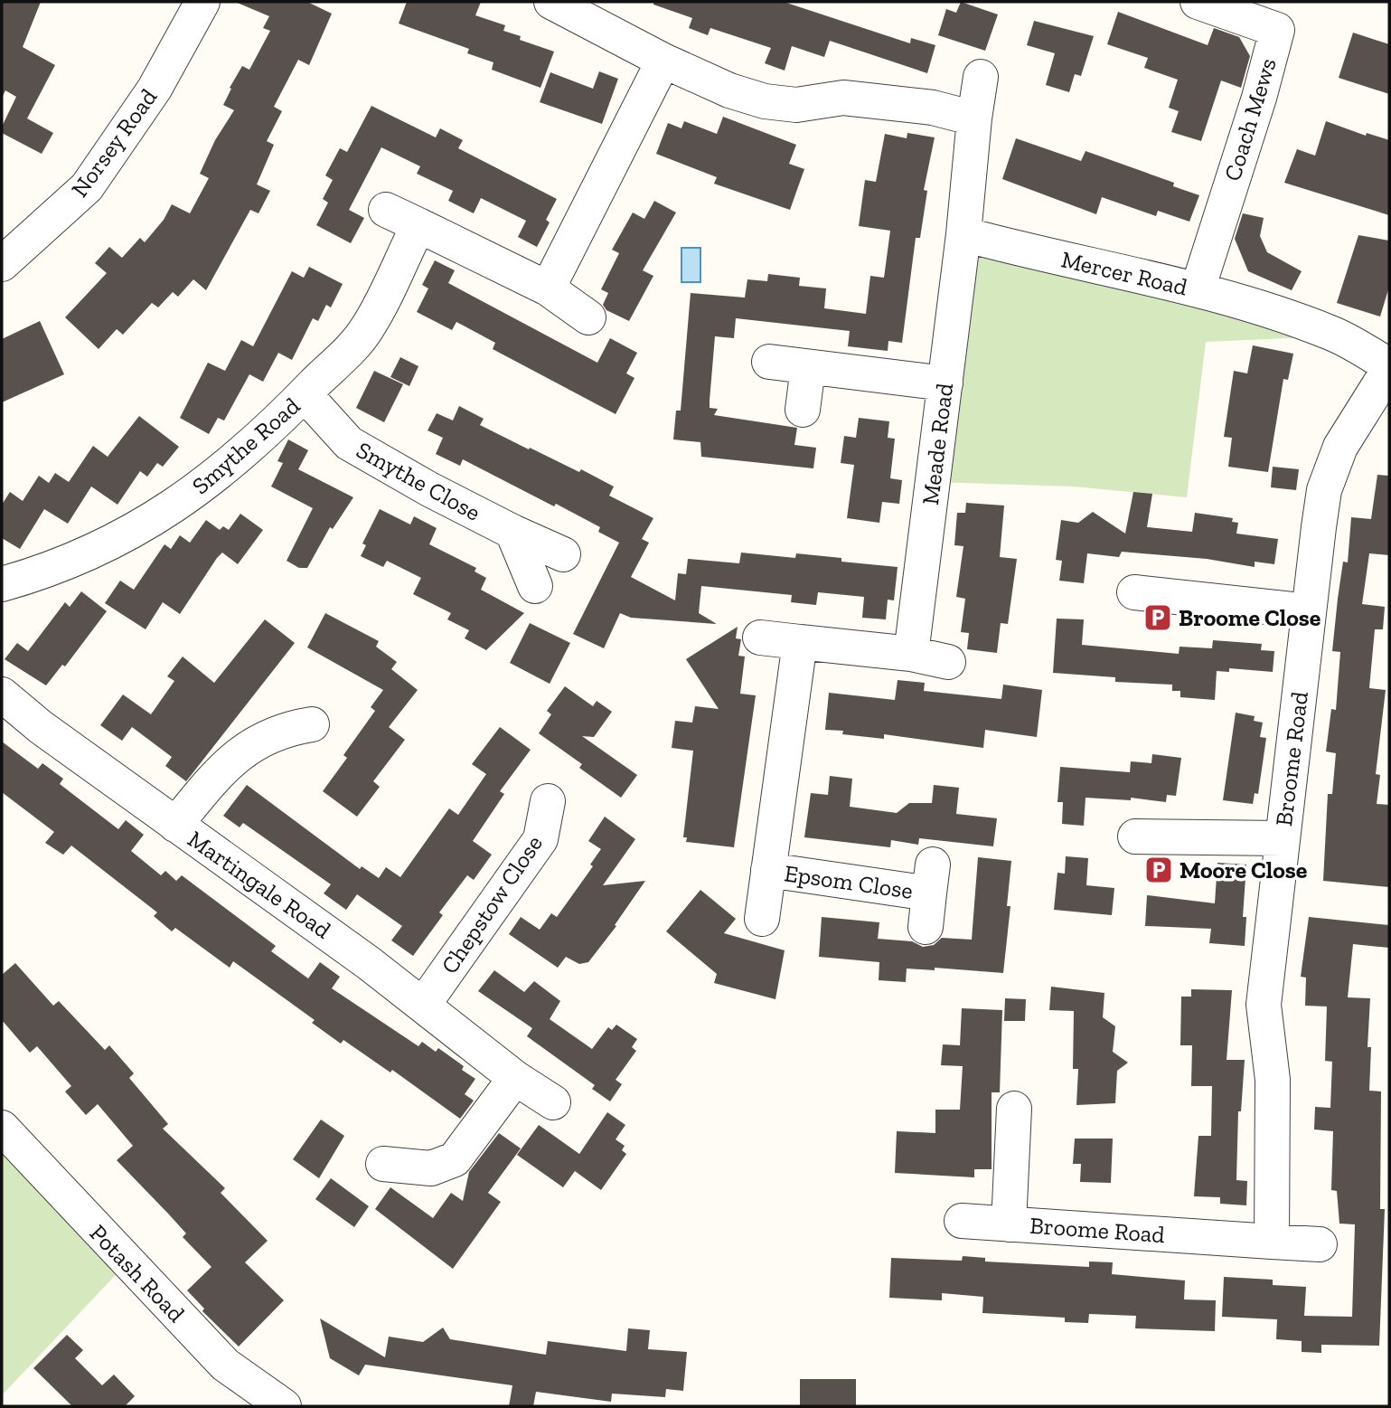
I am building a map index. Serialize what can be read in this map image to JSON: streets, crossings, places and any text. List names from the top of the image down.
{
  "streets": {
    "street": [
      "Coach Mews",
      "Norsey Road",
      "Mercer Road",
      "Meade Road",
      "Smythe Road",
      "Smythe Close",
      "Broome Road",
      "Epsom Close",
      "Martingale Road",
      "Chepstow Close",
      "Potash Road"
    ]
  },
  "crossings": [
    ["Coach Mews", "Mercer Road"],
    ["Mercer Road", "Meade Road"],
    ["Mercer Road", "Broome Road"],
    ["Smythe Road", "Smythe Close"],
    ["Martingale Road", "Chepstow Close"]
  ],
  "places": {
    "parking": ["Broome Close", "Moore Close"]
  }
}
